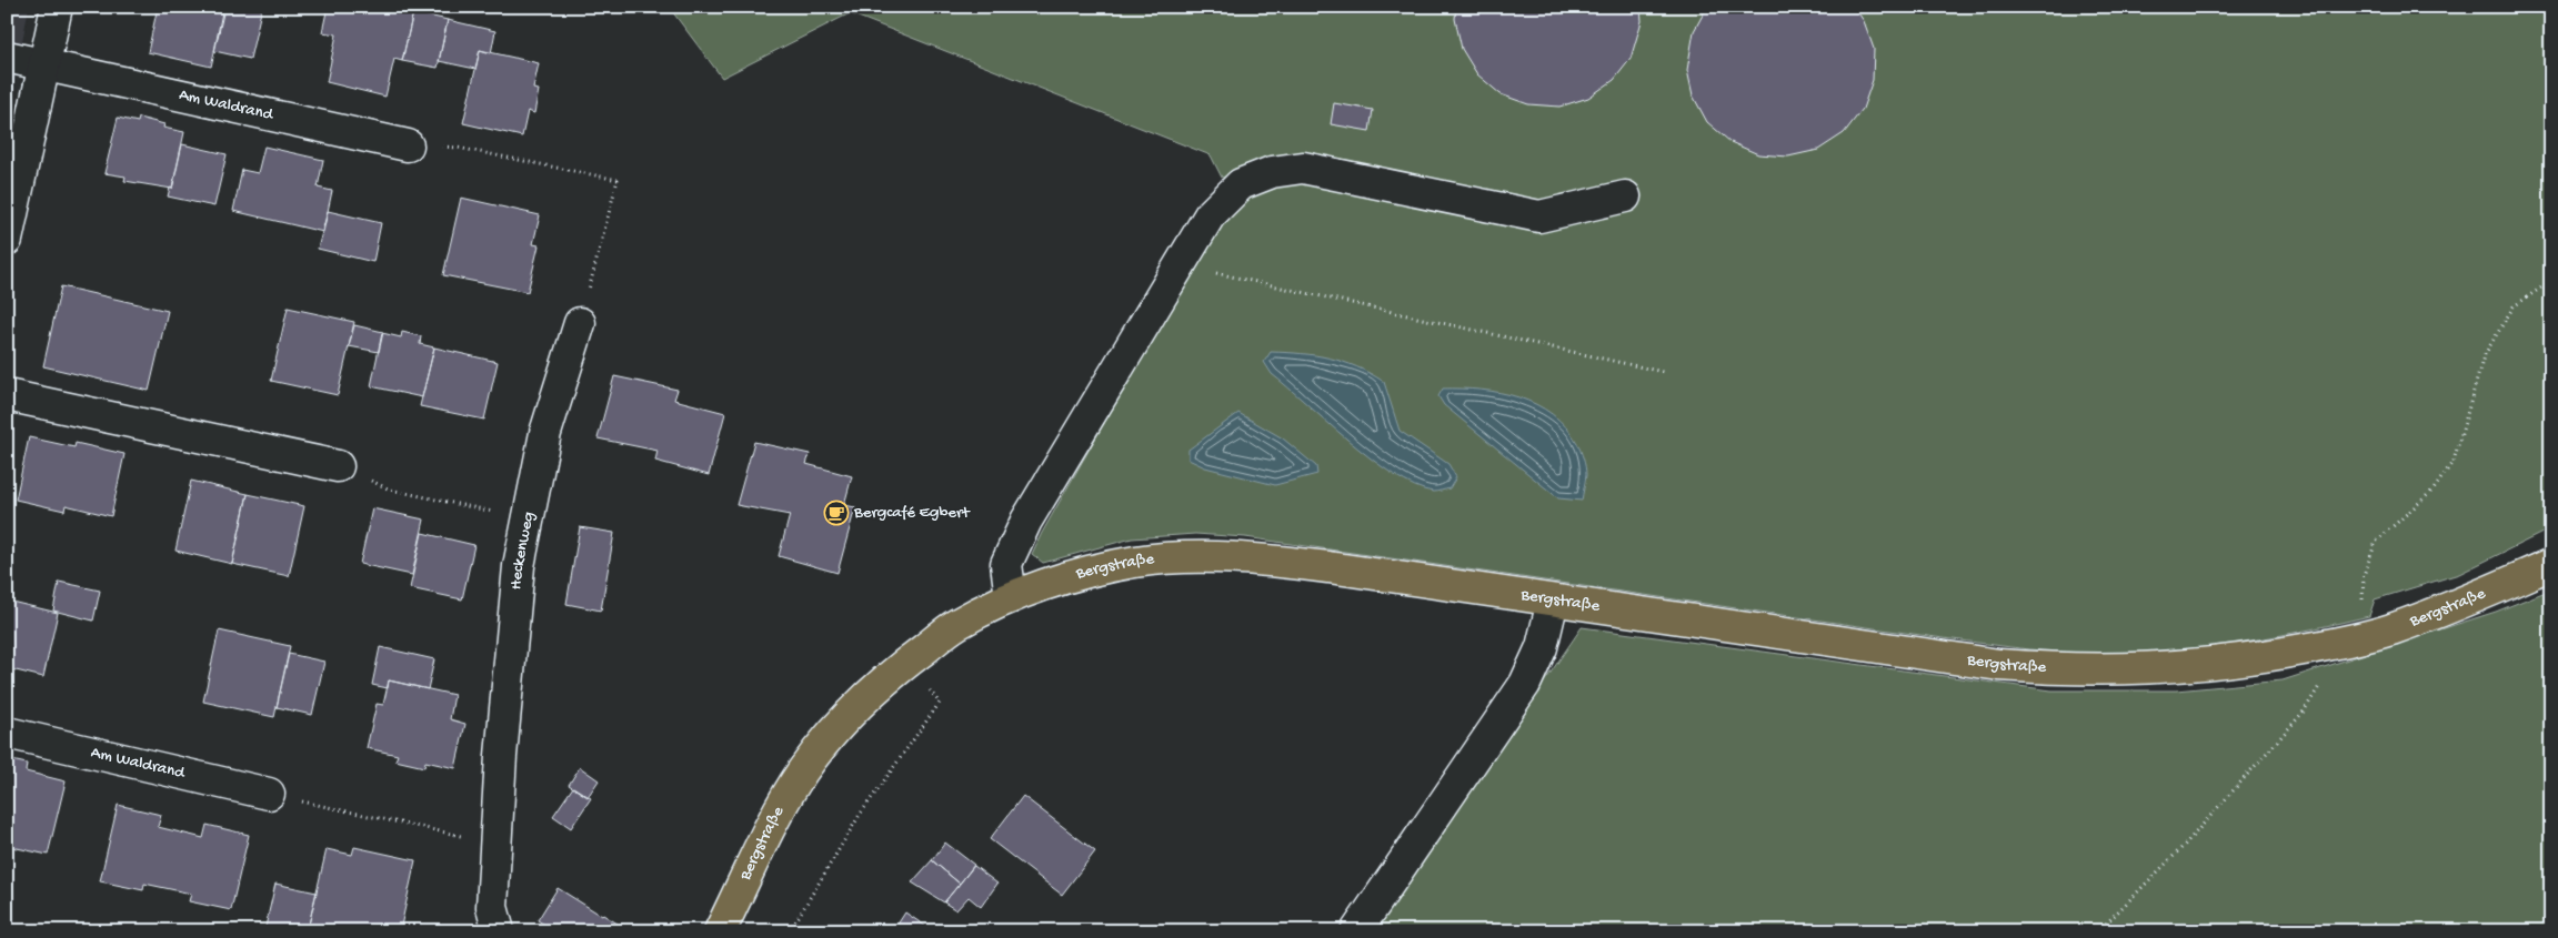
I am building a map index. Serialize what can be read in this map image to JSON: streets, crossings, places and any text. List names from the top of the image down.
{
  "streets": {
    "main road": ["Bergstraße"],
    "street": ["Am Waldrand", "Heckenweg"]
  },
  "places": {
    "cafe": ["Bergcafé Egbert"]
  }
}
